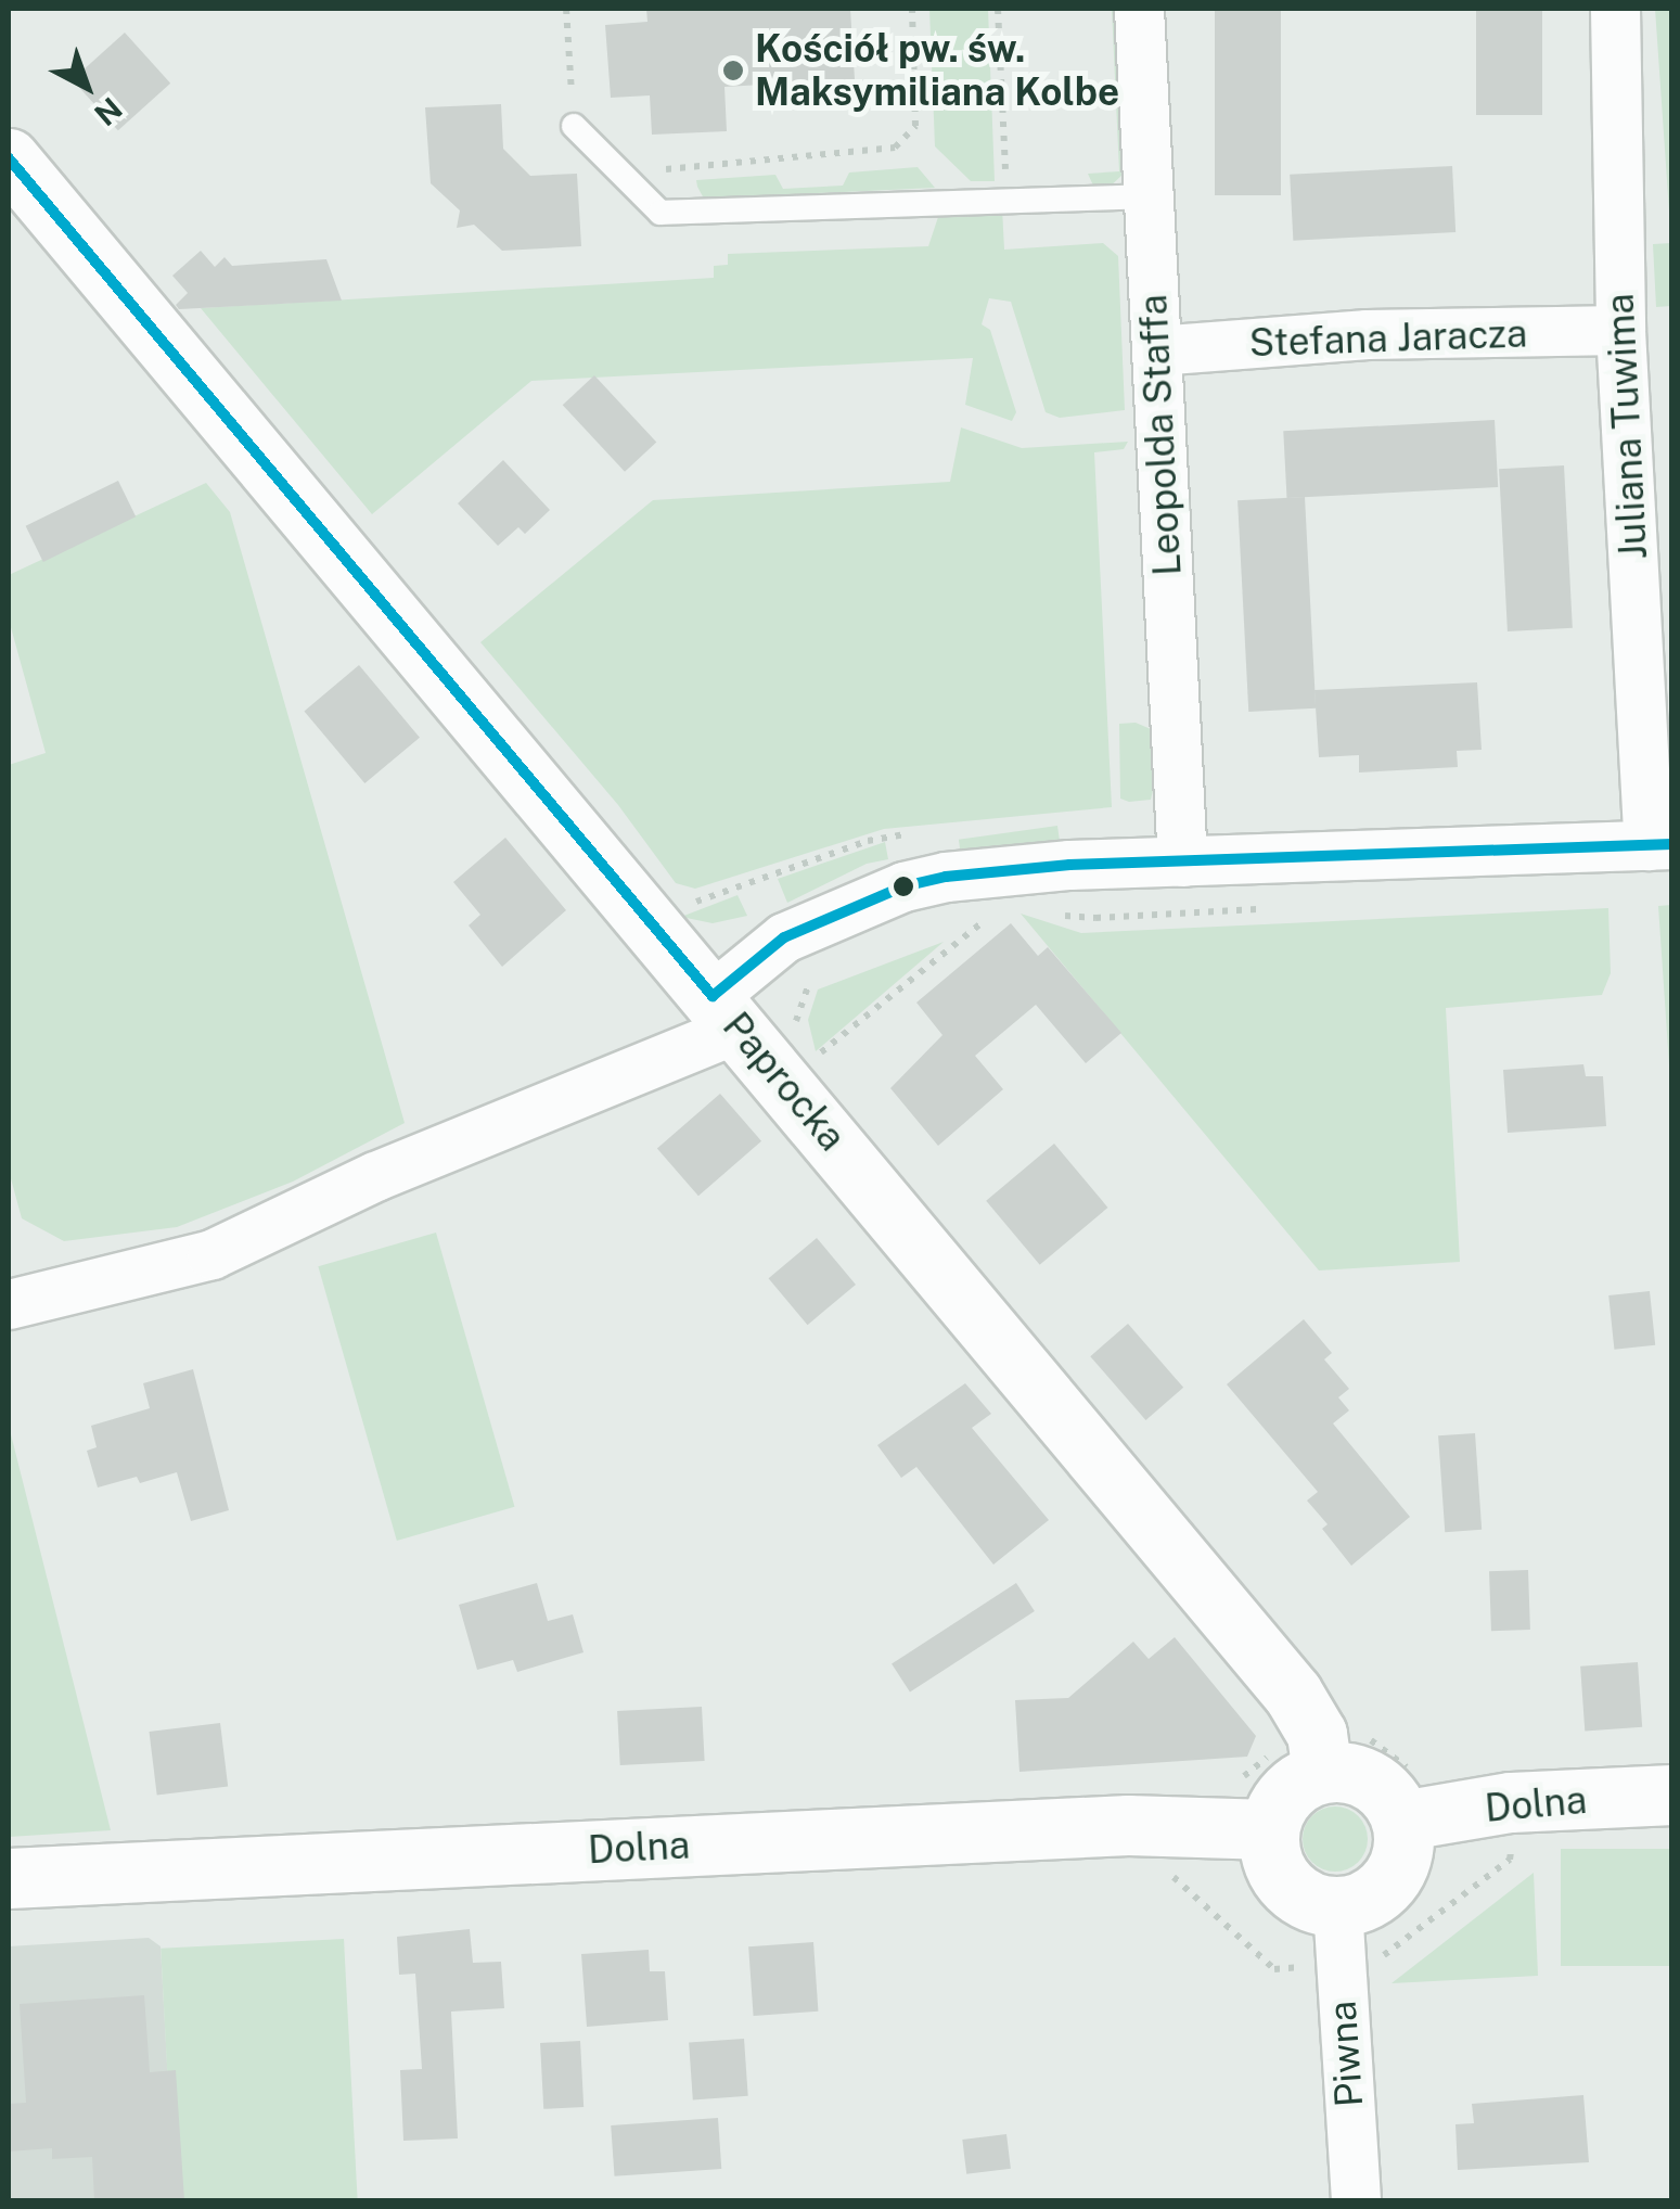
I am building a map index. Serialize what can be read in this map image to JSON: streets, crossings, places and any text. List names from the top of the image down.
{
  "streets": {
    "street": [
      "Stefana Jaracza",
      "Juliana Tuwima",
      "Leopolda Staffa",
      "Paprocka",
      "Dolna",
      "Piwna"
    ]
  },
  "crossings": [
    ["Stefana Jaracza", "Juliana Tuwima"],
    ["Stefana Jaracza", "Leopolda Staffa"],
    ["Paprocka", "Dolna"],
    ["Paprocka", "Piwna"],
    ["Dolna", "Piwna"]
  ],
  "places": ["Kościół pw. św. Maksymiliana Kolbe"],
  "north": "bottom right"
}
